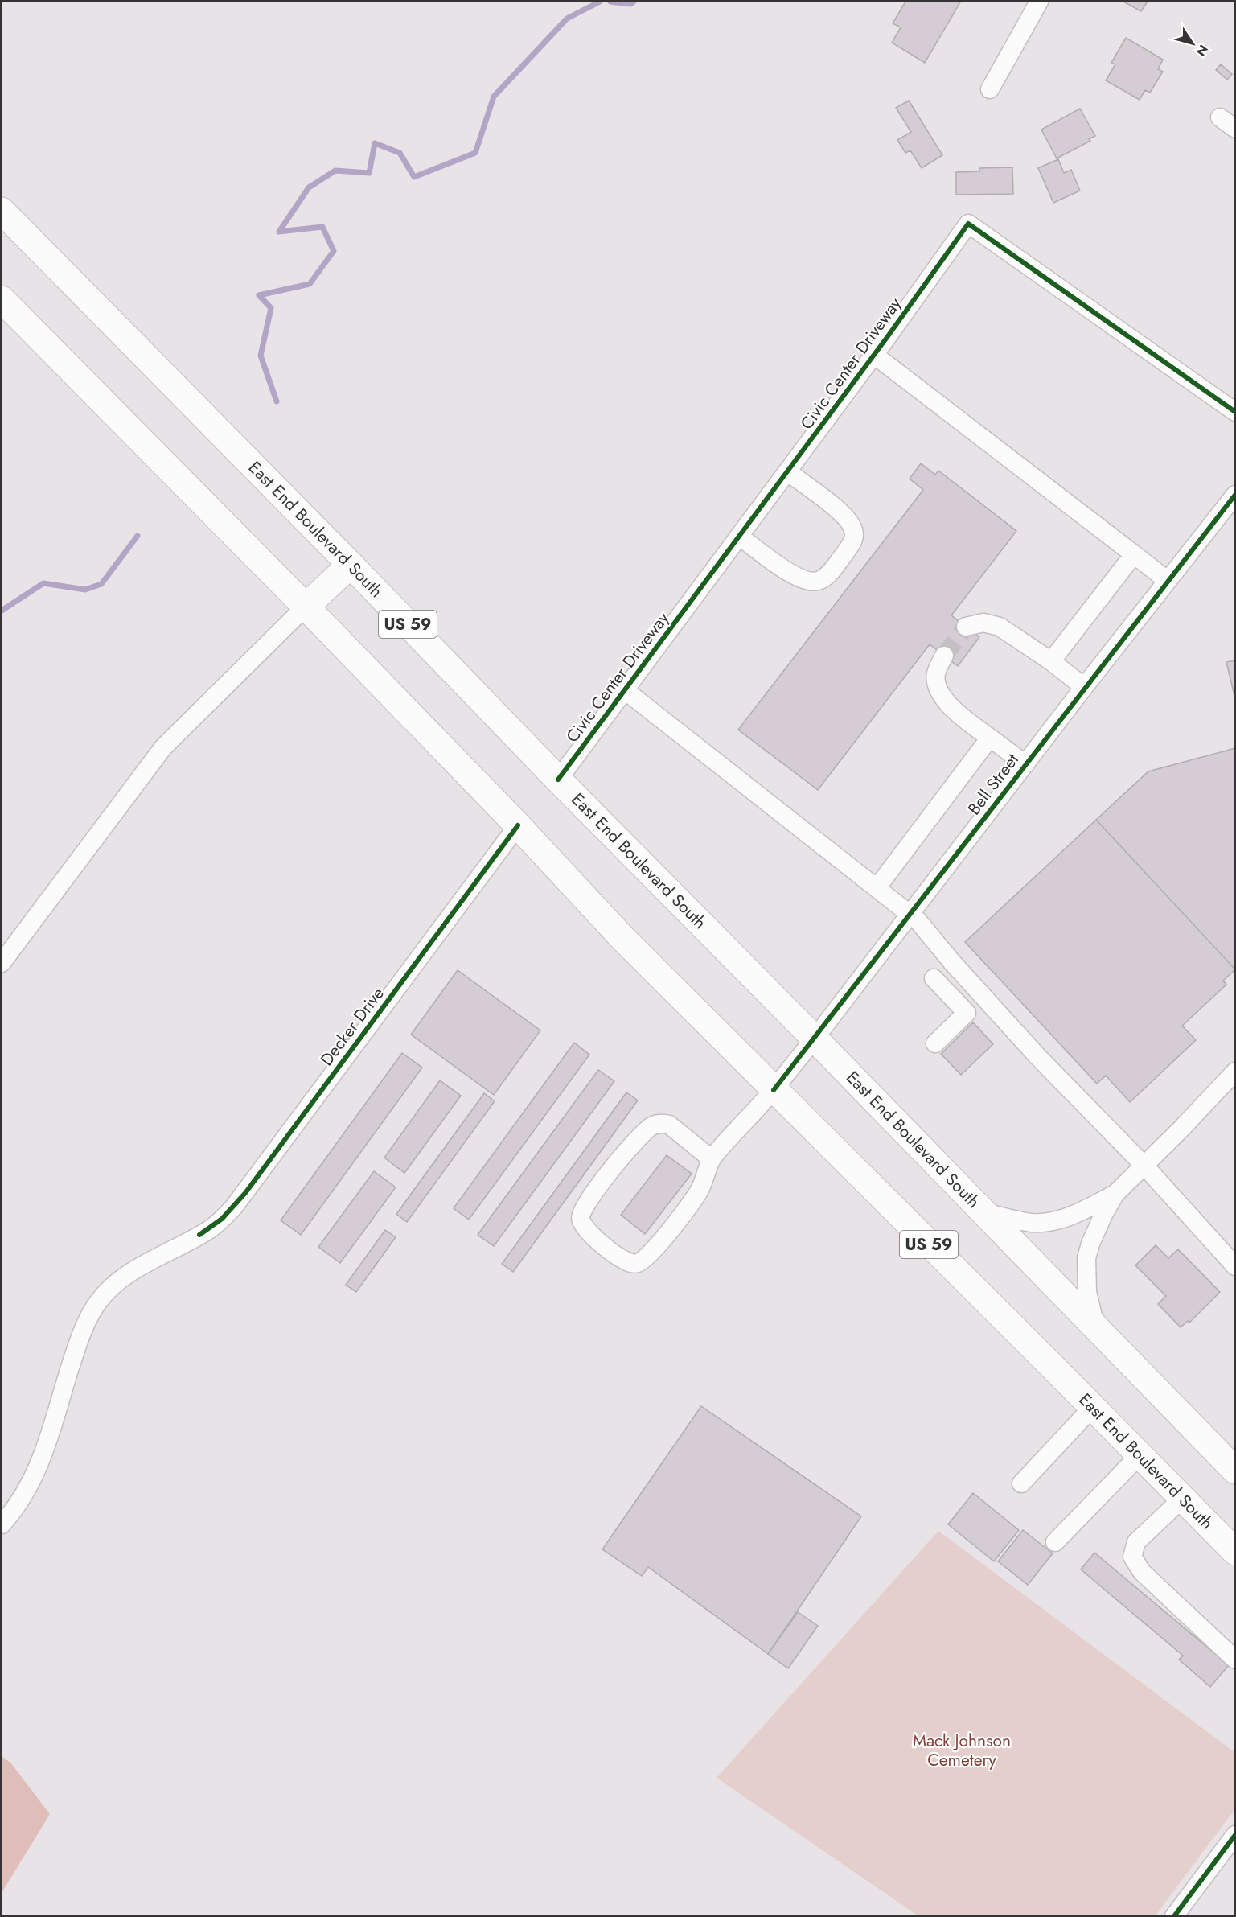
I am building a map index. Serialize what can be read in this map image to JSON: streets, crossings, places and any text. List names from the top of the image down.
{
  "streets": {
    "highway": ["East End Boulevard South", "US 59"],
    "street": ["Civic Center Driveway", "Bell Street", "Decker Drive"]
  },
  "crossings": [
    ["Civic Center Driveway", "East End Boulevard South"],
    ["East End Boulevard South", "Bell Street"],
    ["East End Boulevard South", "Decker Drive"]
  ],
  "parks": ["Mack Johnson Cemetery"],
  "north": "bottom right"
}
